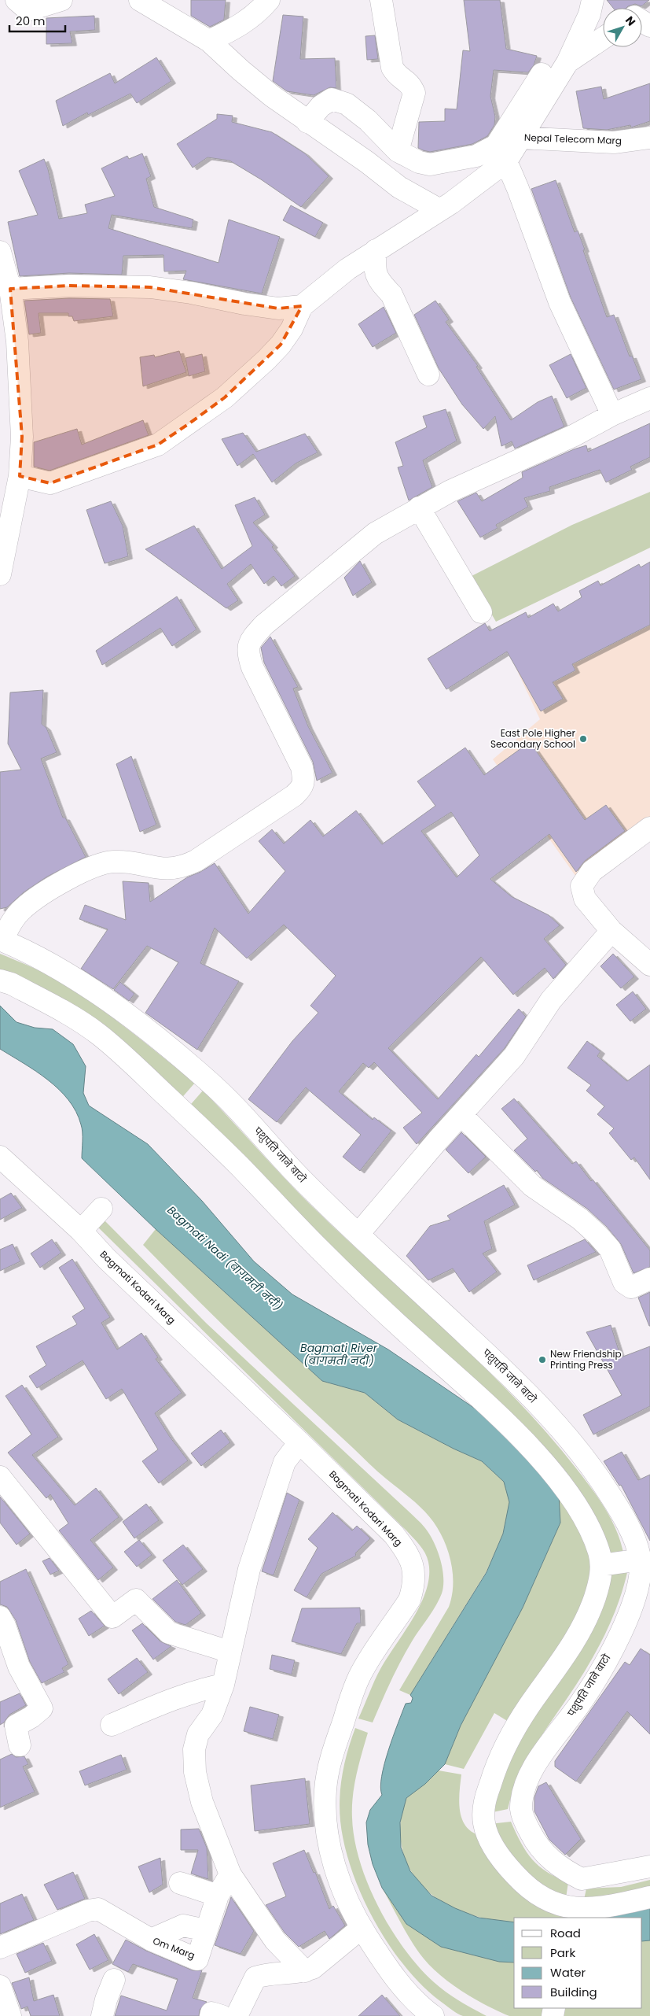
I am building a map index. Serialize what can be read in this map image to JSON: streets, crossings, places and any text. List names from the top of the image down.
{
  "streets": {
    "street": [
      "Nepal Telecom Marg",
      "पशुपति जाने बाटो",
      "Bagmati Kodari Marg",
      "Om Marg"
    ]
  },
  "water": ["Bagmati Nadi (बागमती नदी)", "Bagmati River (बागमती नदी)"],
  "places": ["East Pole Higher Secondary School", "New Friendship Printing Press"],
  "legend": [
    "Road",
    "Park",
    "Water",
    "Building"
  ],
  "scale_bar": "20 m",
  "north": "top right"
}
